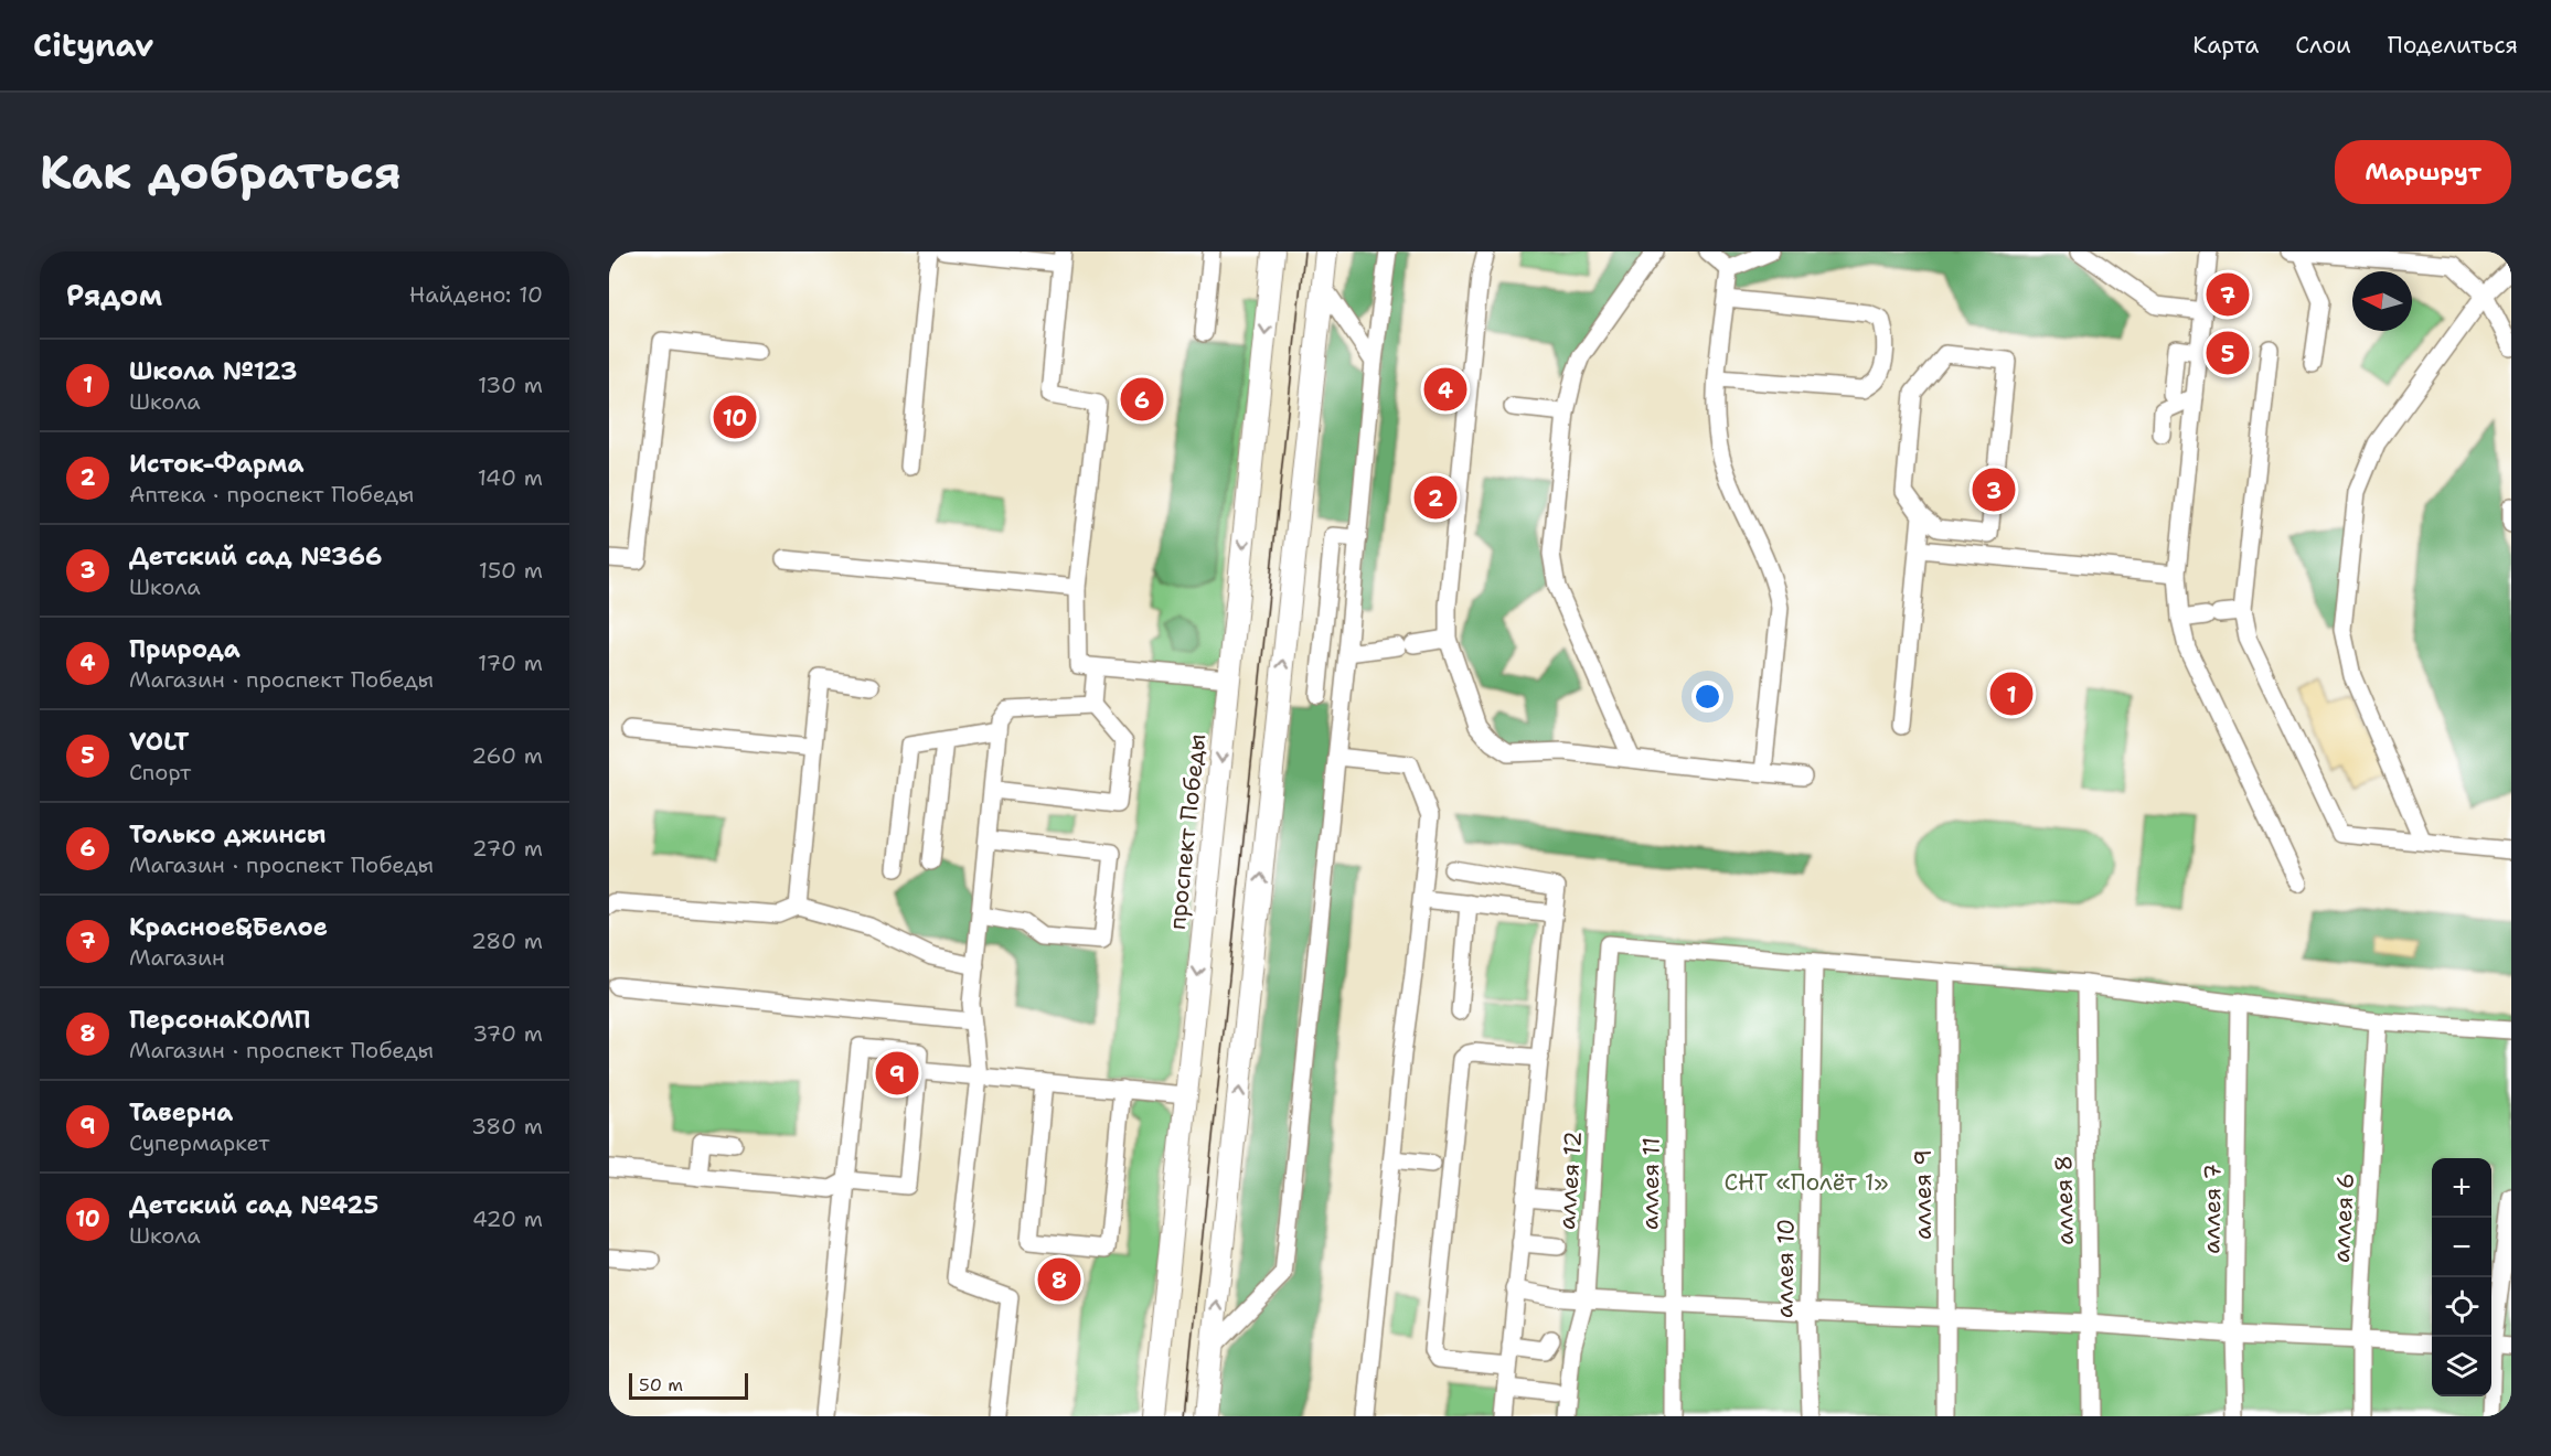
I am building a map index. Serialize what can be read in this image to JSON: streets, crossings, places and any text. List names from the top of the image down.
{
  "streets": {
    "main road": ["проспект Победы"],
    "street": [
      "аллея 12",
      "аллея 11",
      "аллея 9",
      "аллея 8",
      "аллея 7",
      "аллея 6",
      "аллея 10"
    ]
  },
  "crossings": [
    ["аллея 12", "аллея 11"]
  ],
  "parks": ["СНТ «Полёт 1»"],
  "scale_bar": "50 m",
  "north": "left",
  "page": {
    "header": "Citynav",
    "nav": ["Карта", "Слои", "Поделиться"],
    "buttons": "Маршрут",
    "title": "Как добраться",
    "heading": ["Рядом", "Найдено: 10"],
    "pins": [
      "7",
      "5",
      "4",
      "6",
      "10",
      "3",
      "2",
      "1",
      "9",
      "8"
    ],
    "list": [
      {
        "mark": "1",
        "name": "Школа №123",
        "note": "Школа",
        "value": "130 m"
      },
      {
        "mark": "2",
        "name": "Исток-Фарма",
        "note": "Аптека · проспект Победы",
        "value": "140 m"
      },
      {
        "mark": "3",
        "name": "Детский сад №366",
        "note": "Школа",
        "value": "150 m"
      },
      {
        "mark": "4",
        "name": "Природа",
        "note": "Магазин · проспект Победы",
        "value": "170 m"
      },
      {
        "mark": "5",
        "name": "VOLT",
        "note": "Спорт",
        "value": "260 m"
      },
      {
        "mark": "6",
        "name": "Только джинсы",
        "note": "Магазин · проспект Победы",
        "value": "270 m"
      },
      {
        "mark": "7",
        "name": "Красное&Белое",
        "note": "Магазин",
        "value": "280 m"
      },
      {
        "mark": "8",
        "name": "ПерсонаКОМП",
        "note": "Магазин · проспект Победы",
        "value": "370 m"
      },
      {
        "mark": "9",
        "name": "Таверна",
        "note": "Супермаркет",
        "value": "380 m"
      },
      {
        "mark": "10",
        "name": "Детский сад №425",
        "note": "Школа",
        "value": "420 m"
      }
    ],
    "map_buttons": ["+", "−"],
    "scale": "50 m"
  }
}
